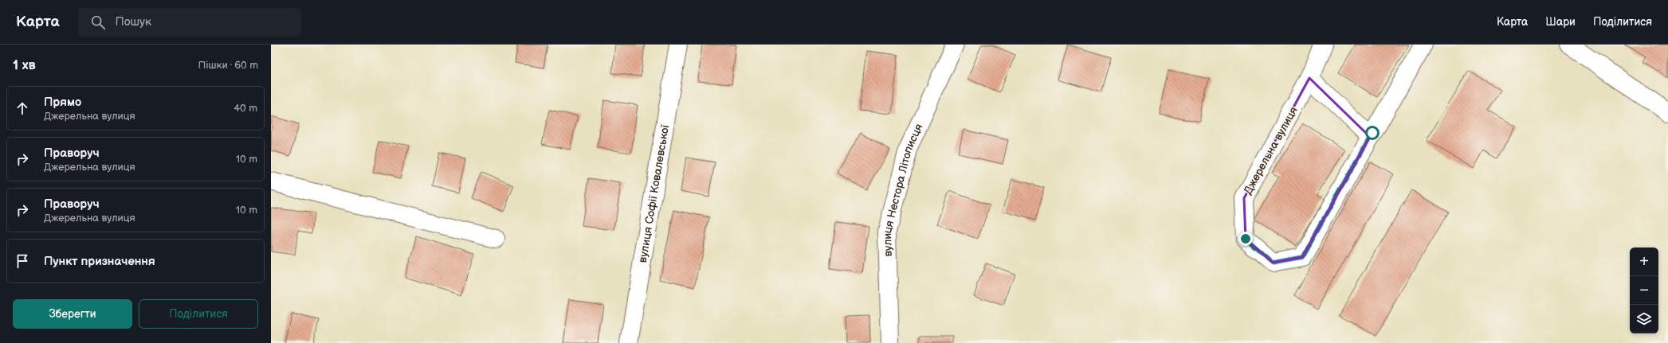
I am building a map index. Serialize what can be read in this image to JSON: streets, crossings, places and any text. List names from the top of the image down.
{
  "streets": {
    "street": ["Джерельна вулиця", "вулиця Нестора Літописця", "вулиця Софії Ковалевської"]
  },
  "page": {
    "header": "Карта",
    "search": "Пошук",
    "nav": ["Карта", "Шари", "Поділитися"],
    "heading": ["1 хв", "Пішки · 60 m"],
    "list": [
      ["Прямо", "Джерельна вулиця", "40 m"],
      ["Праворуч", "Джерельна вулиця", "10 m"],
      ["Праворуч", "Джерельна вулиця", "10 m"],
      "Пункт призначення"
    ],
    "map_buttons": ["+", "−"],
    "buttons": ["Зберегти", "Поділитися"]
  }
}
